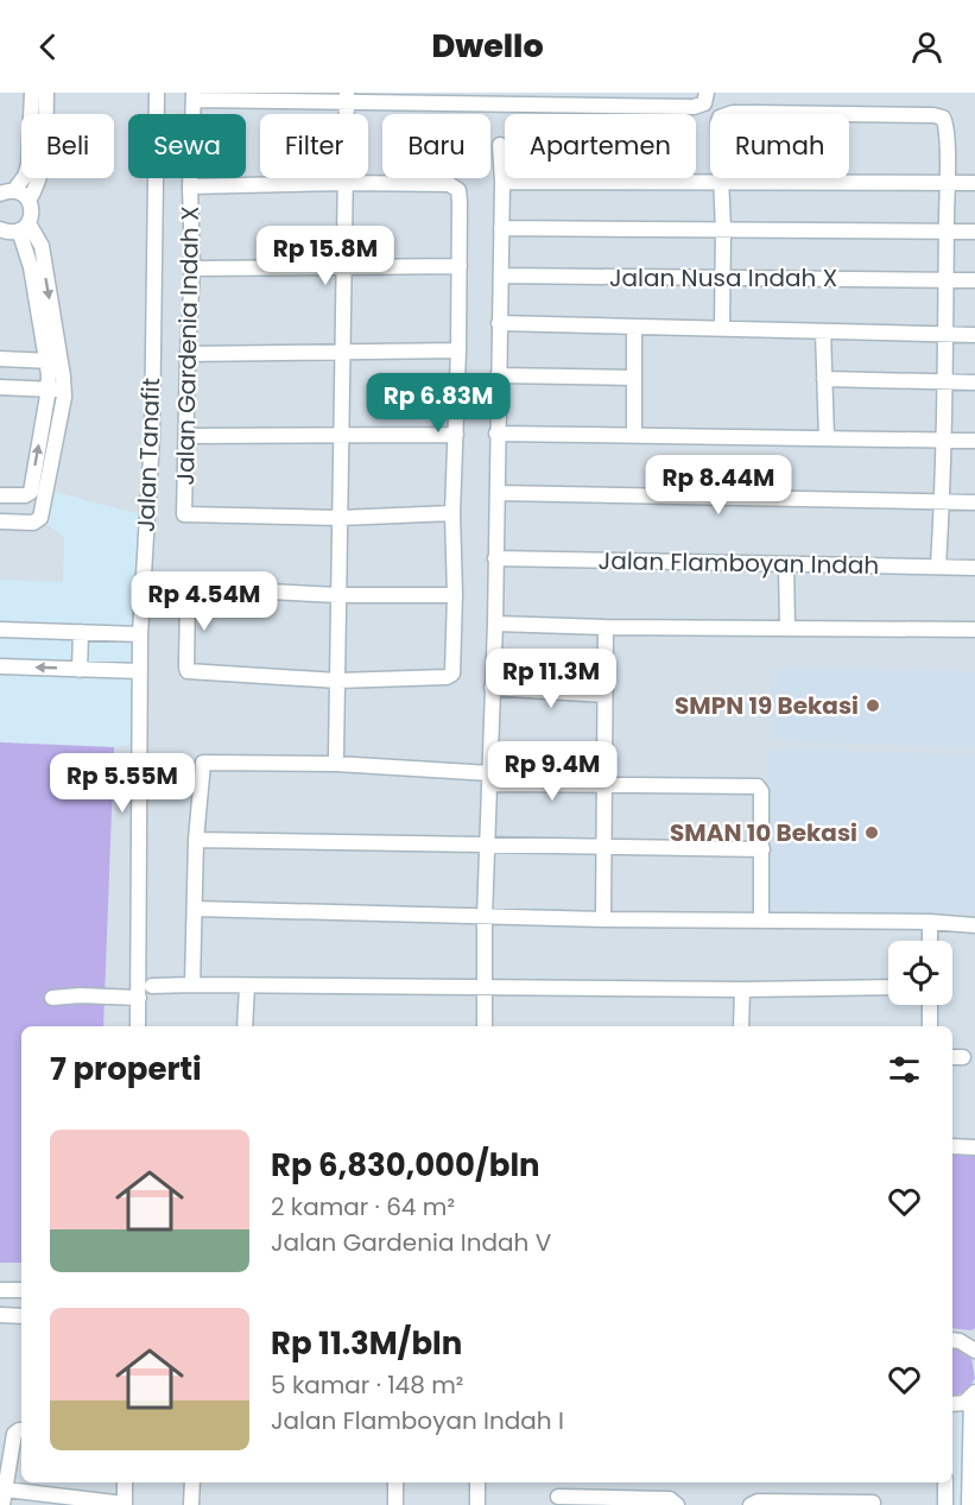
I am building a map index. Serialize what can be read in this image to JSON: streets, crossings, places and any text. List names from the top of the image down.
{
  "streets": {
    "street": [
      "Jalan Nusa Indah X",
      "Jalan Gardenia Indah X",
      "Jalan Tanafit",
      "Jalan Flamboyan Indah"
    ]
  },
  "places": ["SMPN 19 Bekasi", "SMAN 10 Bekasi"],
  "page": {
    "header": "Dwello",
    "chip": [
      "Beli",
      "Sewa",
      "Filter",
      "Baru",
      "Apartemen",
      "Rumah"
    ],
    "price": [
      "Rp 15.8M",
      "Rp 6.83M",
      "Rp 8.44M",
      "Rp 4.54M",
      "Rp 11.3M",
      "Rp 9.4M",
      "Rp 5.55M"
    ],
    "heading": "7 properti",
    "list": [
      {
        "name": "Rp 6,830,000/bln",
        "note": "2 kamar · 64 m² · Jalan Gardenia Indah V"
      },
      {
        "name": "Rp 11.3M/bln",
        "note": "5 kamar · 148 m² · Jalan Flamboyan Indah I"
      }
    ]
  }
}
